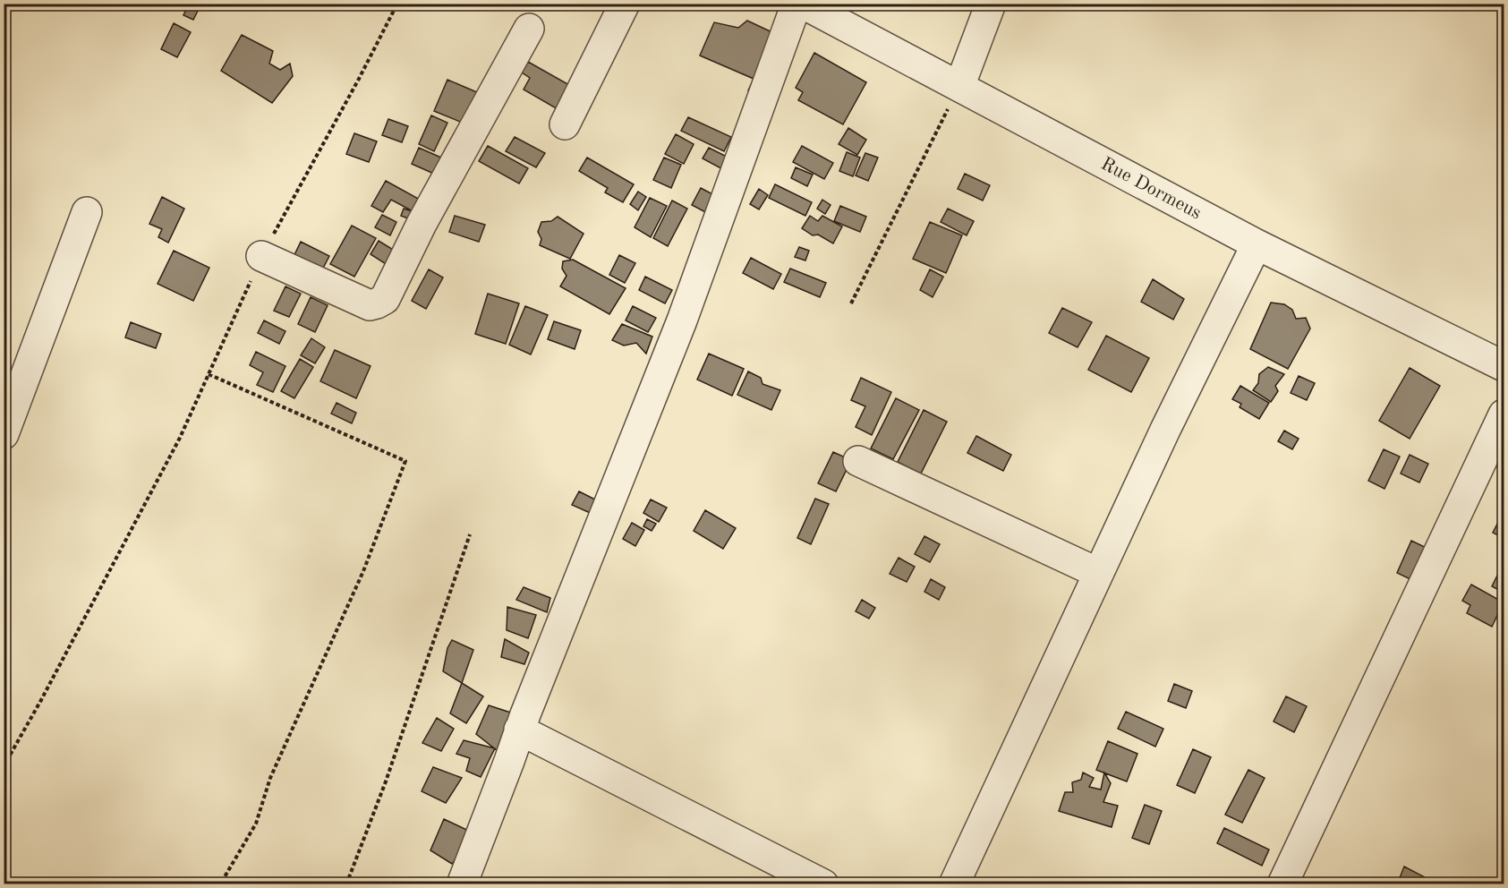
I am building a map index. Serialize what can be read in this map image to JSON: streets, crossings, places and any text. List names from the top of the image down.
{
  "streets": {
    "street": ["Rue Dormeus"]
  }
}
